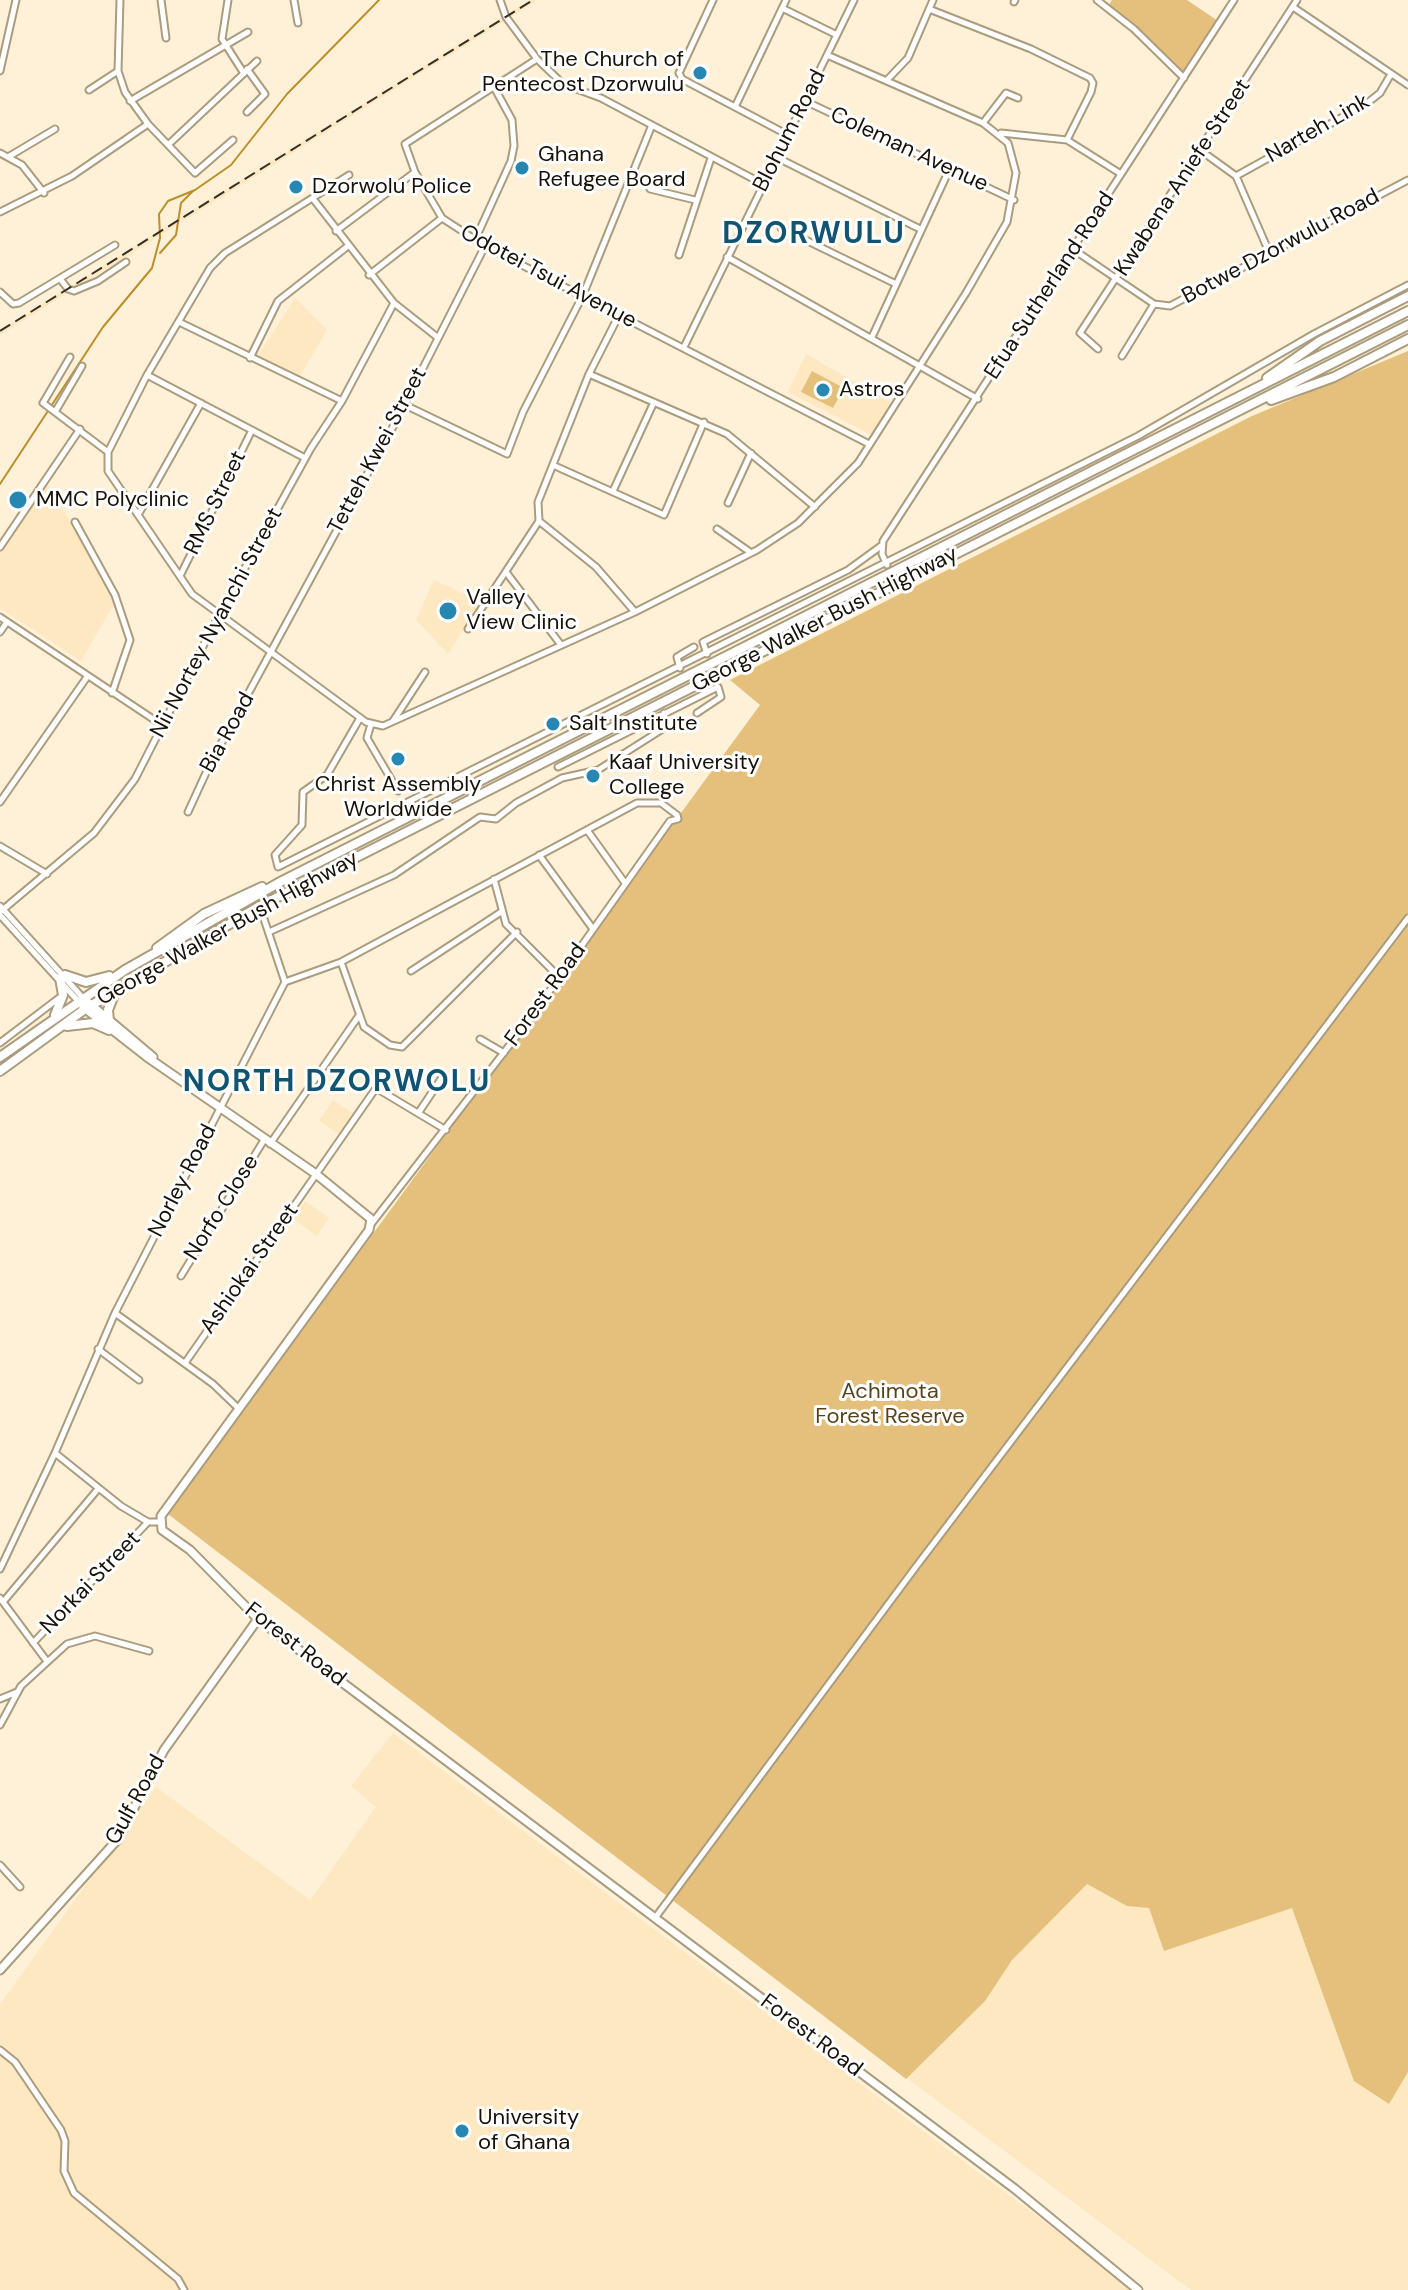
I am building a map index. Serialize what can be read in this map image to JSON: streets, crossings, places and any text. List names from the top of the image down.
{
  "streets": {
    "highway": ["George Walker Bush Highway"],
    "main road": ["Forest Road", "Gulf Road"],
    "street": [
      "Narteh Link",
      "Blohum Road",
      "Coleman Avenue",
      "Kwabena Aniefe Street",
      "Botwe Dzorwulu Road",
      "Odotei Tsui Avenue",
      "Efua Sutherland Road",
      "Tetteh Kwei Street",
      "RMS Street",
      "Nii Nortey Nyanchi Street",
      "Bia Road",
      "Norley Road",
      "Norfo Close",
      "Ashiokai Street",
      "Norkai Street"
    ]
  },
  "crossings": [
    ["Blohum Road", "Coleman Avenue"],
    ["Blohum Road", "Odotei Tsui Avenue"],
    ["Kwabena Aniefe Street", "Botwe Dzorwulu Road"],
    ["Botwe Dzorwulu Road", "Efua Sutherland Road"],
    ["Odotei Tsui Avenue", "Tetteh Kwei Street"],
    ["Tetteh Kwei Street", "Bia Road"],
    ["Forest Road", "Gulf Road"]
  ],
  "districts": ["DZORWULU", "NORTH DZORWOLU"],
  "parks": ["Achimota Forest Reserve"],
  "places": [
    "The Church of Pentecost Dzorwulu",
    "Ghana Refugee Board",
    "Dzorwolu Police",
    "Astros",
    "MMC Polyclinic",
    "Valley View Clinic",
    "Salt Institute",
    "Christ Assembly Worldwide",
    "Kaaf University College",
    "University of Ghana"
  ]
}
